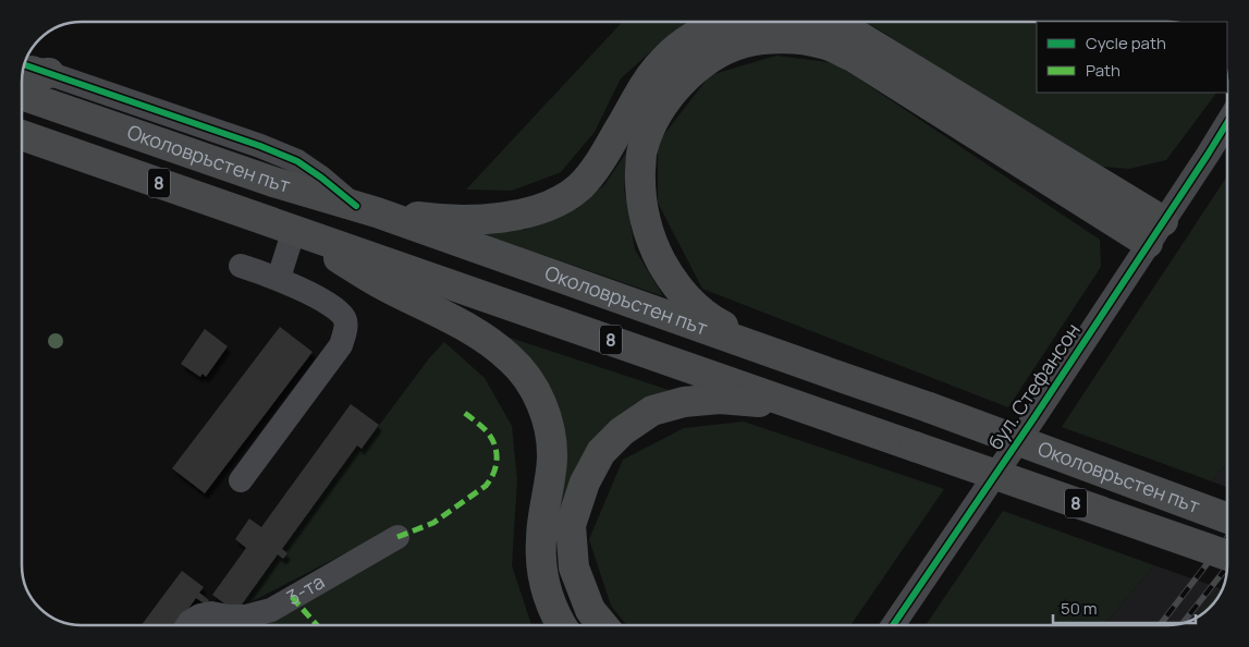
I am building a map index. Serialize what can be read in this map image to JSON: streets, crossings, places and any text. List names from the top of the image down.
{
  "streets": {
    "highway": ["Околовръстен път", "8"],
    "street": ["бул. Стефансон", "3-та"]
  },
  "legend": ["Cycle path", "Path"],
  "scale_bar": "50 m"
}
